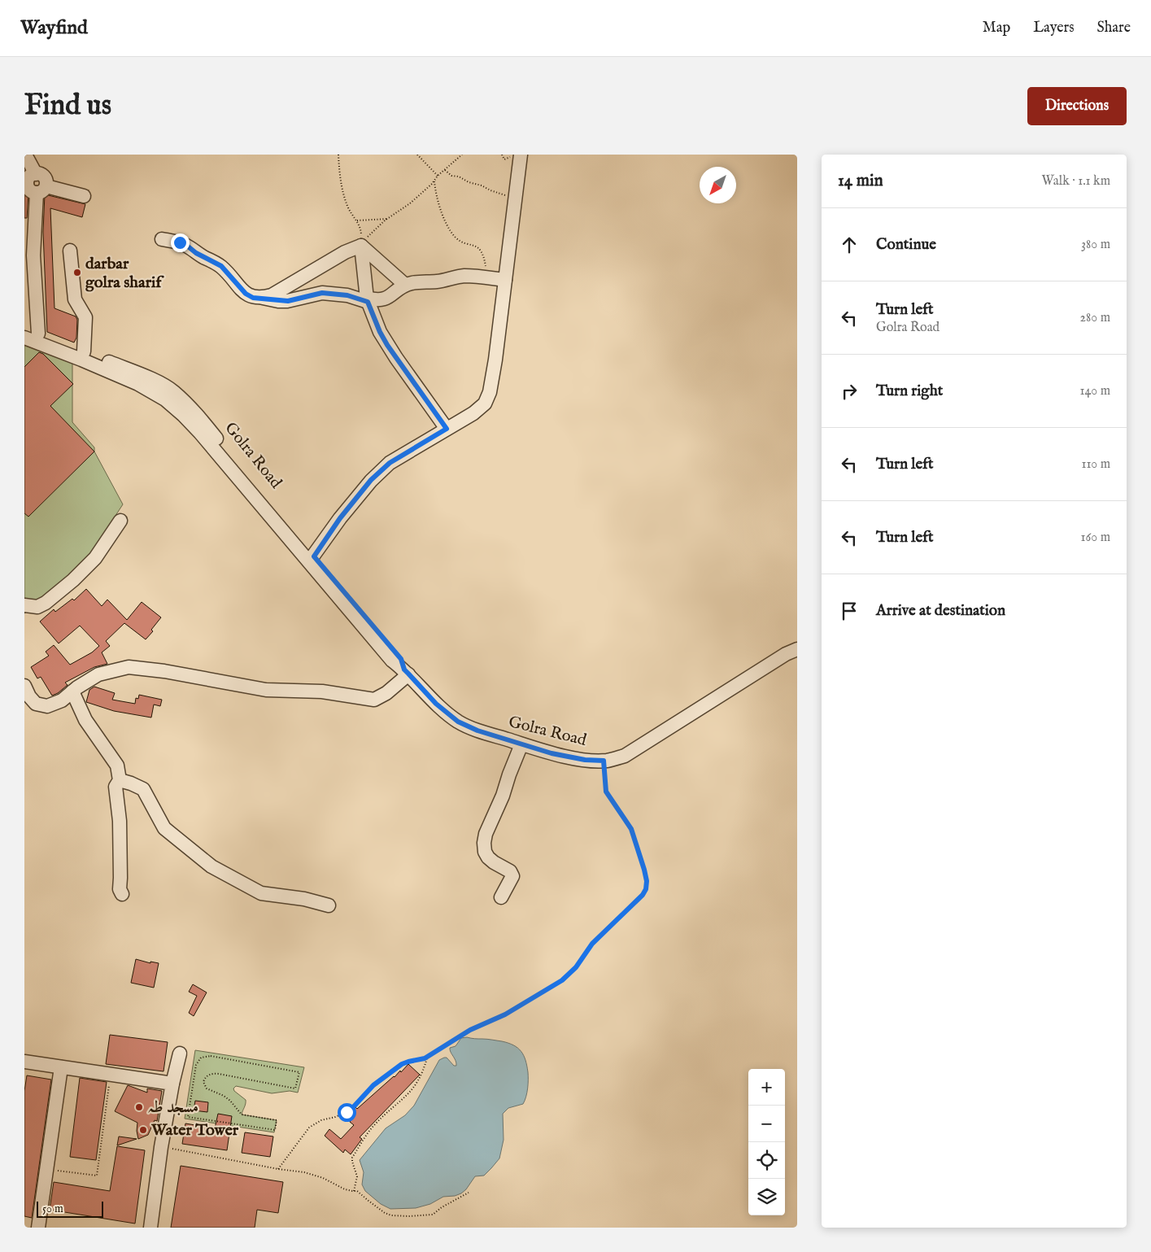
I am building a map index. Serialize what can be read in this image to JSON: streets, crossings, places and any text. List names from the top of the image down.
{
  "streets": {
    "street": ["Golra Road"]
  },
  "places": ["darbar golra sharif", "مسجد طہ", "Water Tower"],
  "scale_bar": "50 m",
  "north": "bottom left",
  "page": {
    "header": "Wayfind",
    "nav": ["Map", "Layers", "Share"],
    "buttons": "Directions",
    "title": "Find us",
    "heading": ["14 min", "Walk · 1.1 km"],
    "list": [
      ["Continue", "380 m"],
      ["Turn left", "Golra Road", "280 m"],
      ["Turn right", "140 m"],
      ["Turn left", "110 m"],
      ["Turn left", "160 m"],
      "Arrive at destination"
    ],
    "map_buttons": ["+", "−"],
    "scale": "50 m"
  }
}
